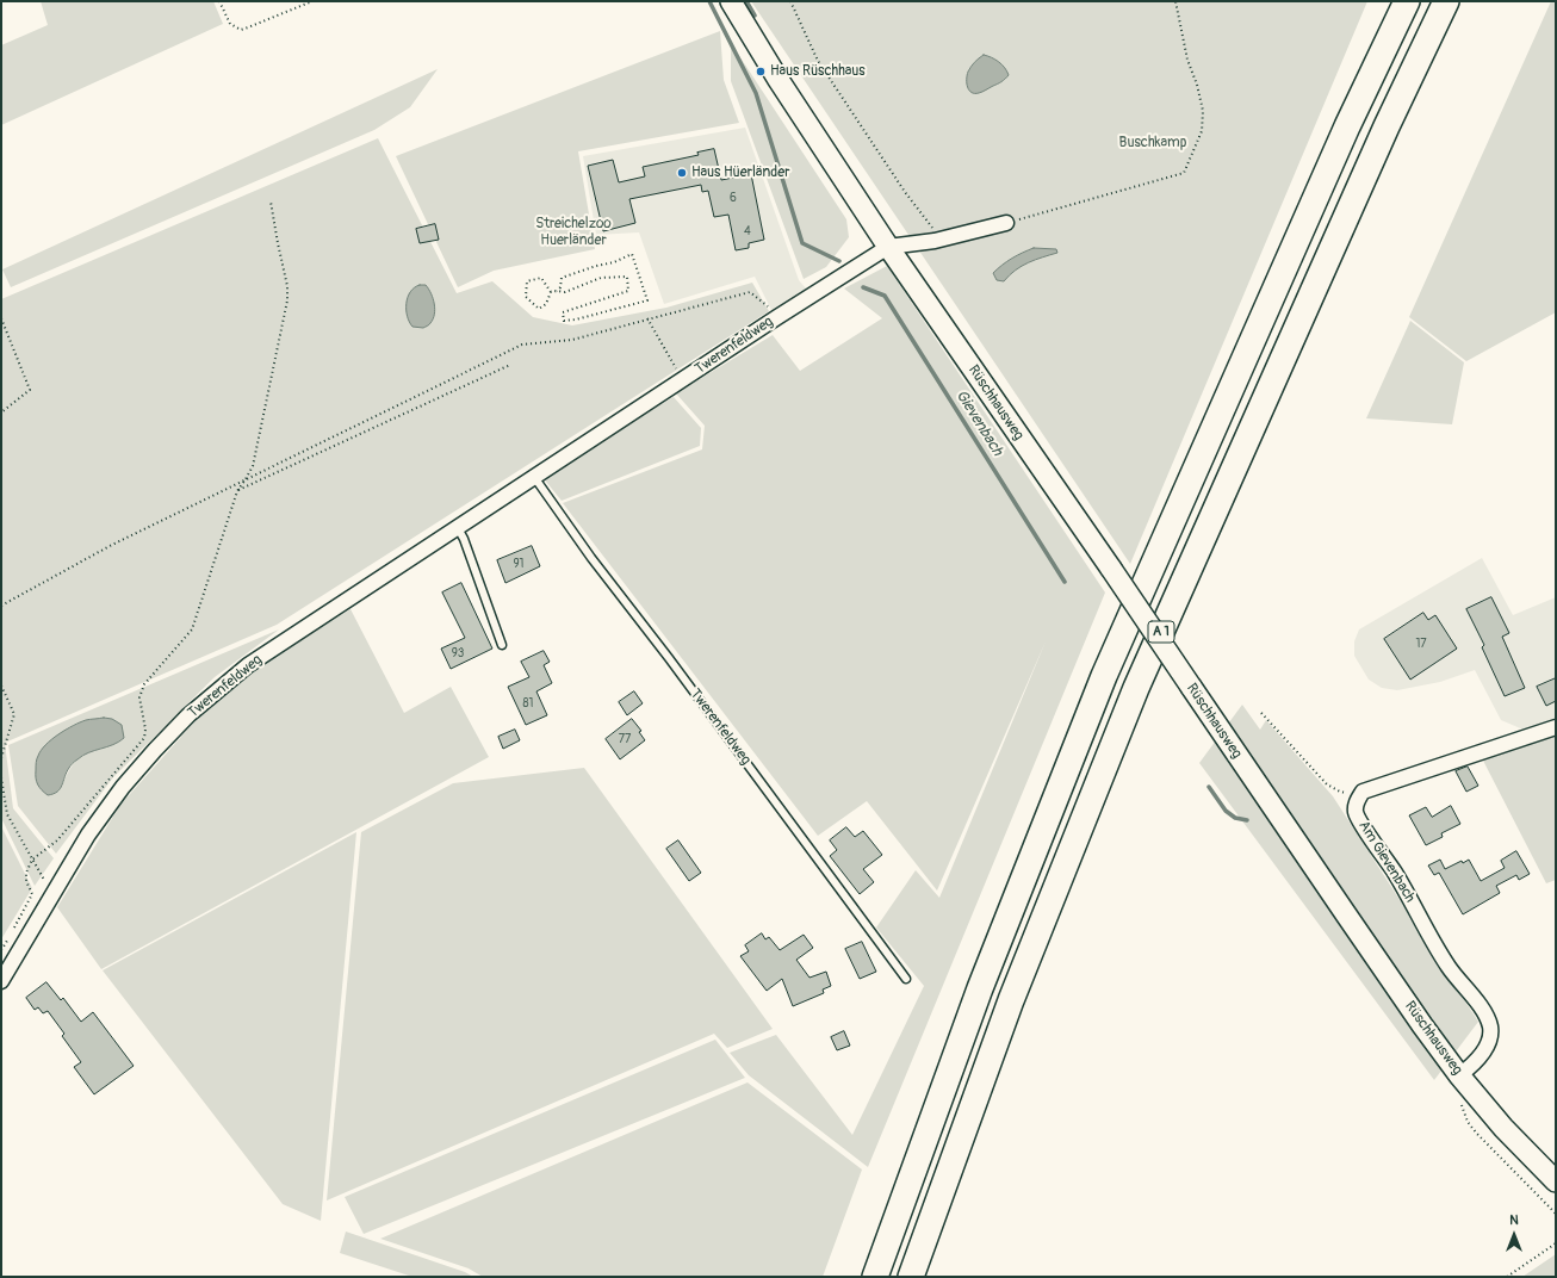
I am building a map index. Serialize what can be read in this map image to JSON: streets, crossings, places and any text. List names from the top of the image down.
{
  "streets": {
    "highway": ["A 1"],
    "main road": ["Rüschhausweg"],
    "street": ["Twerenfeldweg", "Am Gievenbach"]
  },
  "crossings": [
    ["Twerenfeldweg", "Rüschhausweg"],
    ["Rüschhausweg", "Am Gievenbach"]
  ],
  "water": ["Gievenbach"],
  "parks": ["Buschkamp", "Streichelzoo Huerländer"],
  "places": ["Haus Rüschhaus", "Haus Hüerländer"],
  "house_numbers": [
    "6",
    "4",
    "91",
    "17",
    "93",
    "81",
    "77"
  ],
  "north": "top"
}
